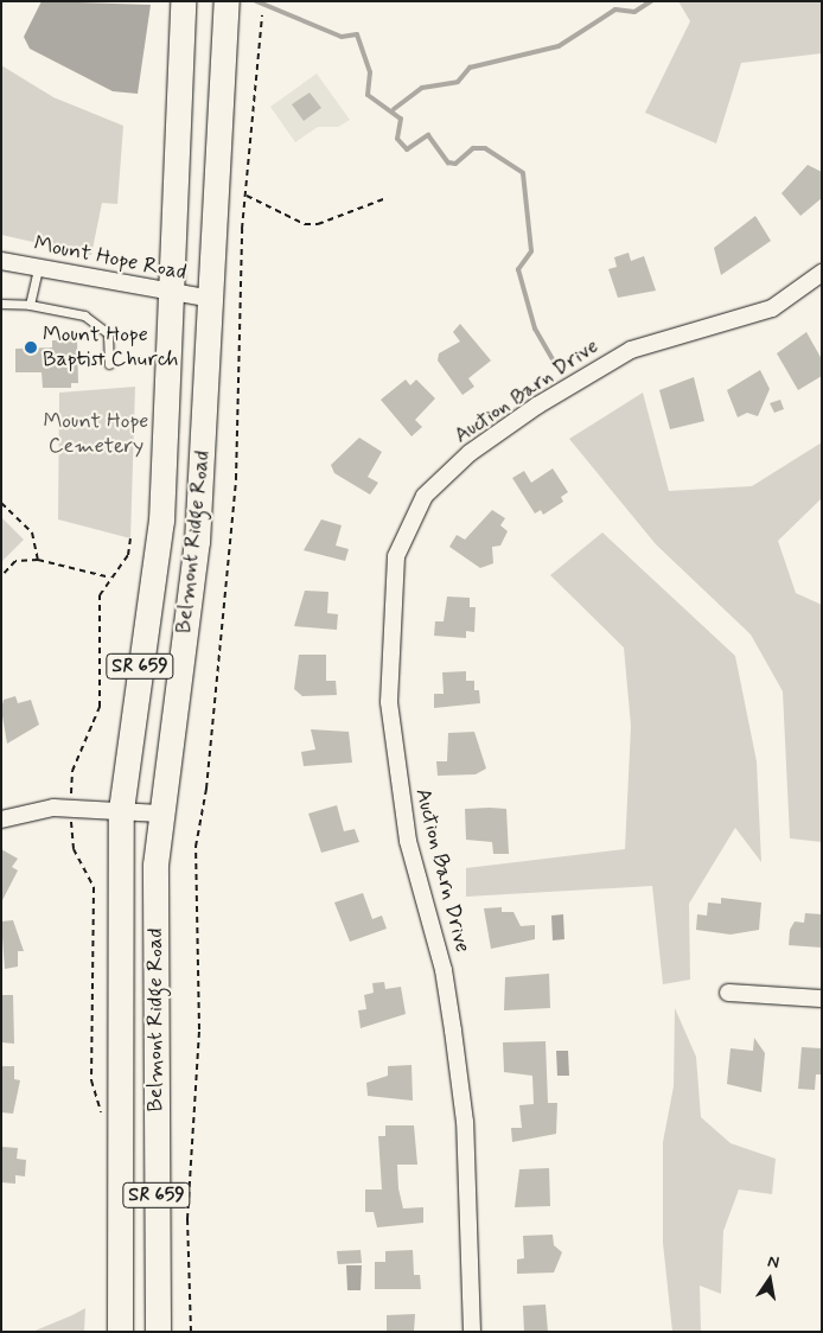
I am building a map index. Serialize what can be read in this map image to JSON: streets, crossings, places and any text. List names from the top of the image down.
{
  "streets": {
    "main road": ["Belmont Ridge Road", "SR 659"],
    "street": ["Mount Hope Road", "Auction Barn Drive"]
  },
  "crossings": [
    ["Mount Hope Road", "Belmont Ridge Road"]
  ],
  "parks": ["Mount Hope Cemetery"],
  "places": ["Mount Hope Baptist Church"],
  "north": "top"
}
